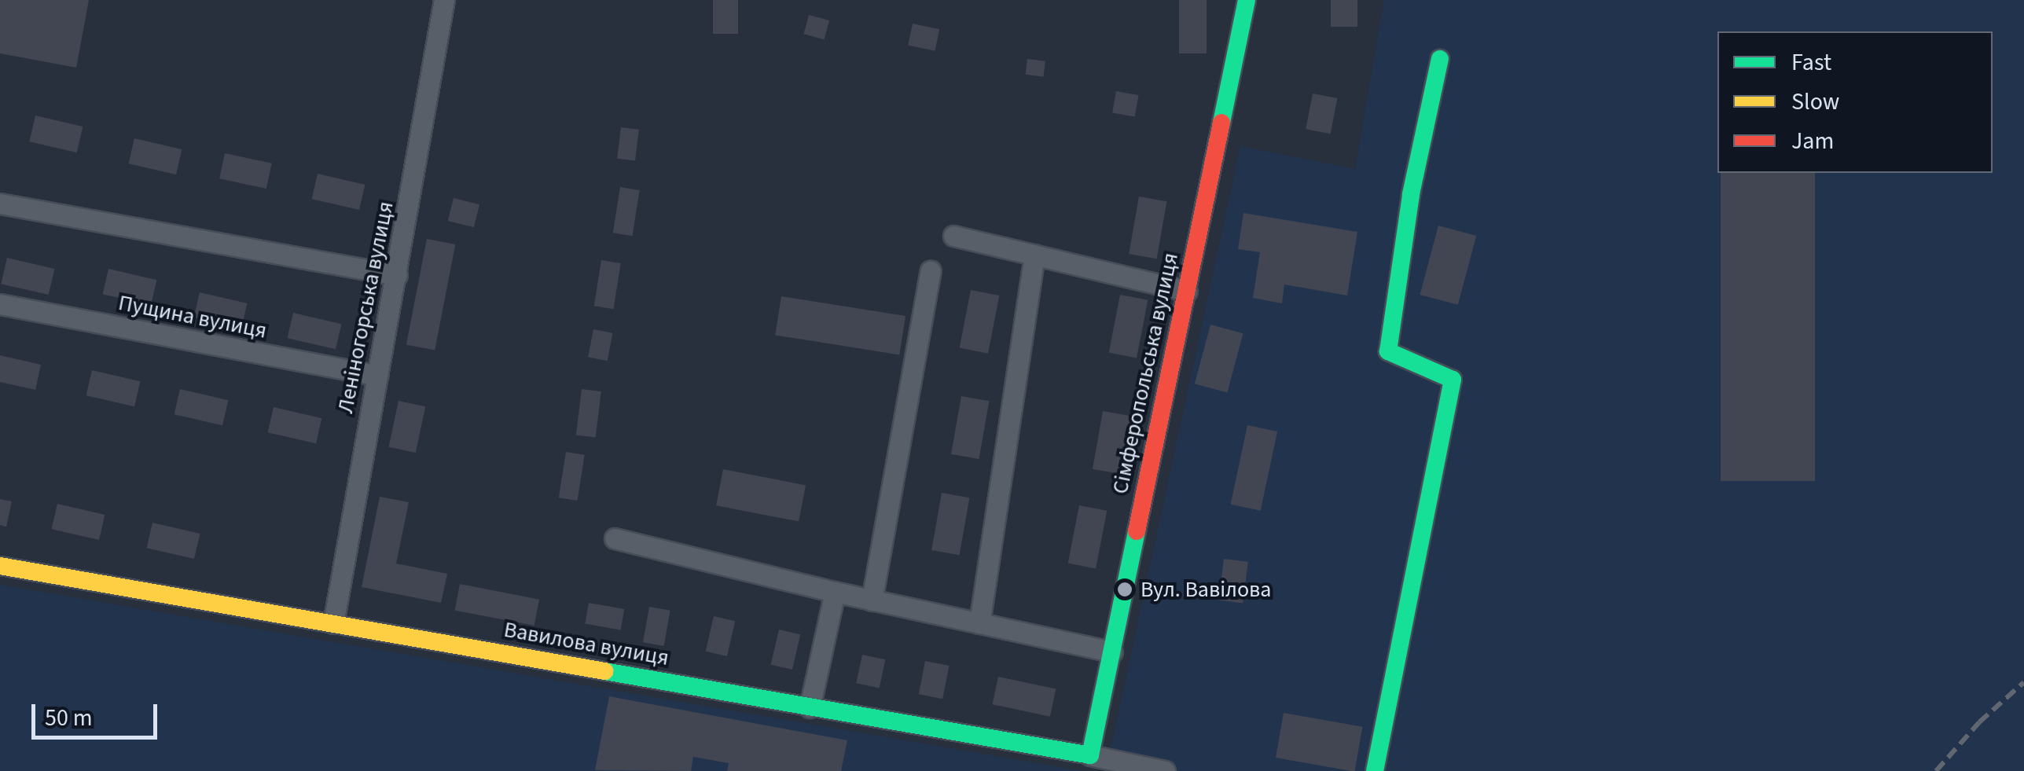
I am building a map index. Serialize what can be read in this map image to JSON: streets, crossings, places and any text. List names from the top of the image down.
{
  "streets": {
    "street": [
      "Леніногорська вулиця",
      "Пущина вулиця",
      "Сімферопольська вулиця",
      "Вавилова вулиця"
    ]
  },
  "crossings": [
    ["Леніногорська вулиця", "Пущина вулиця"],
    ["Леніногорська вулиця", "Вавилова вулиця"],
    ["Сімферопольська вулиця", "Вавилова вулиця"]
  ],
  "places": ["Вул. Вавілова"],
  "legend": ["Fast", "Slow", "Jam"],
  "scale_bar": "50 m"
}
